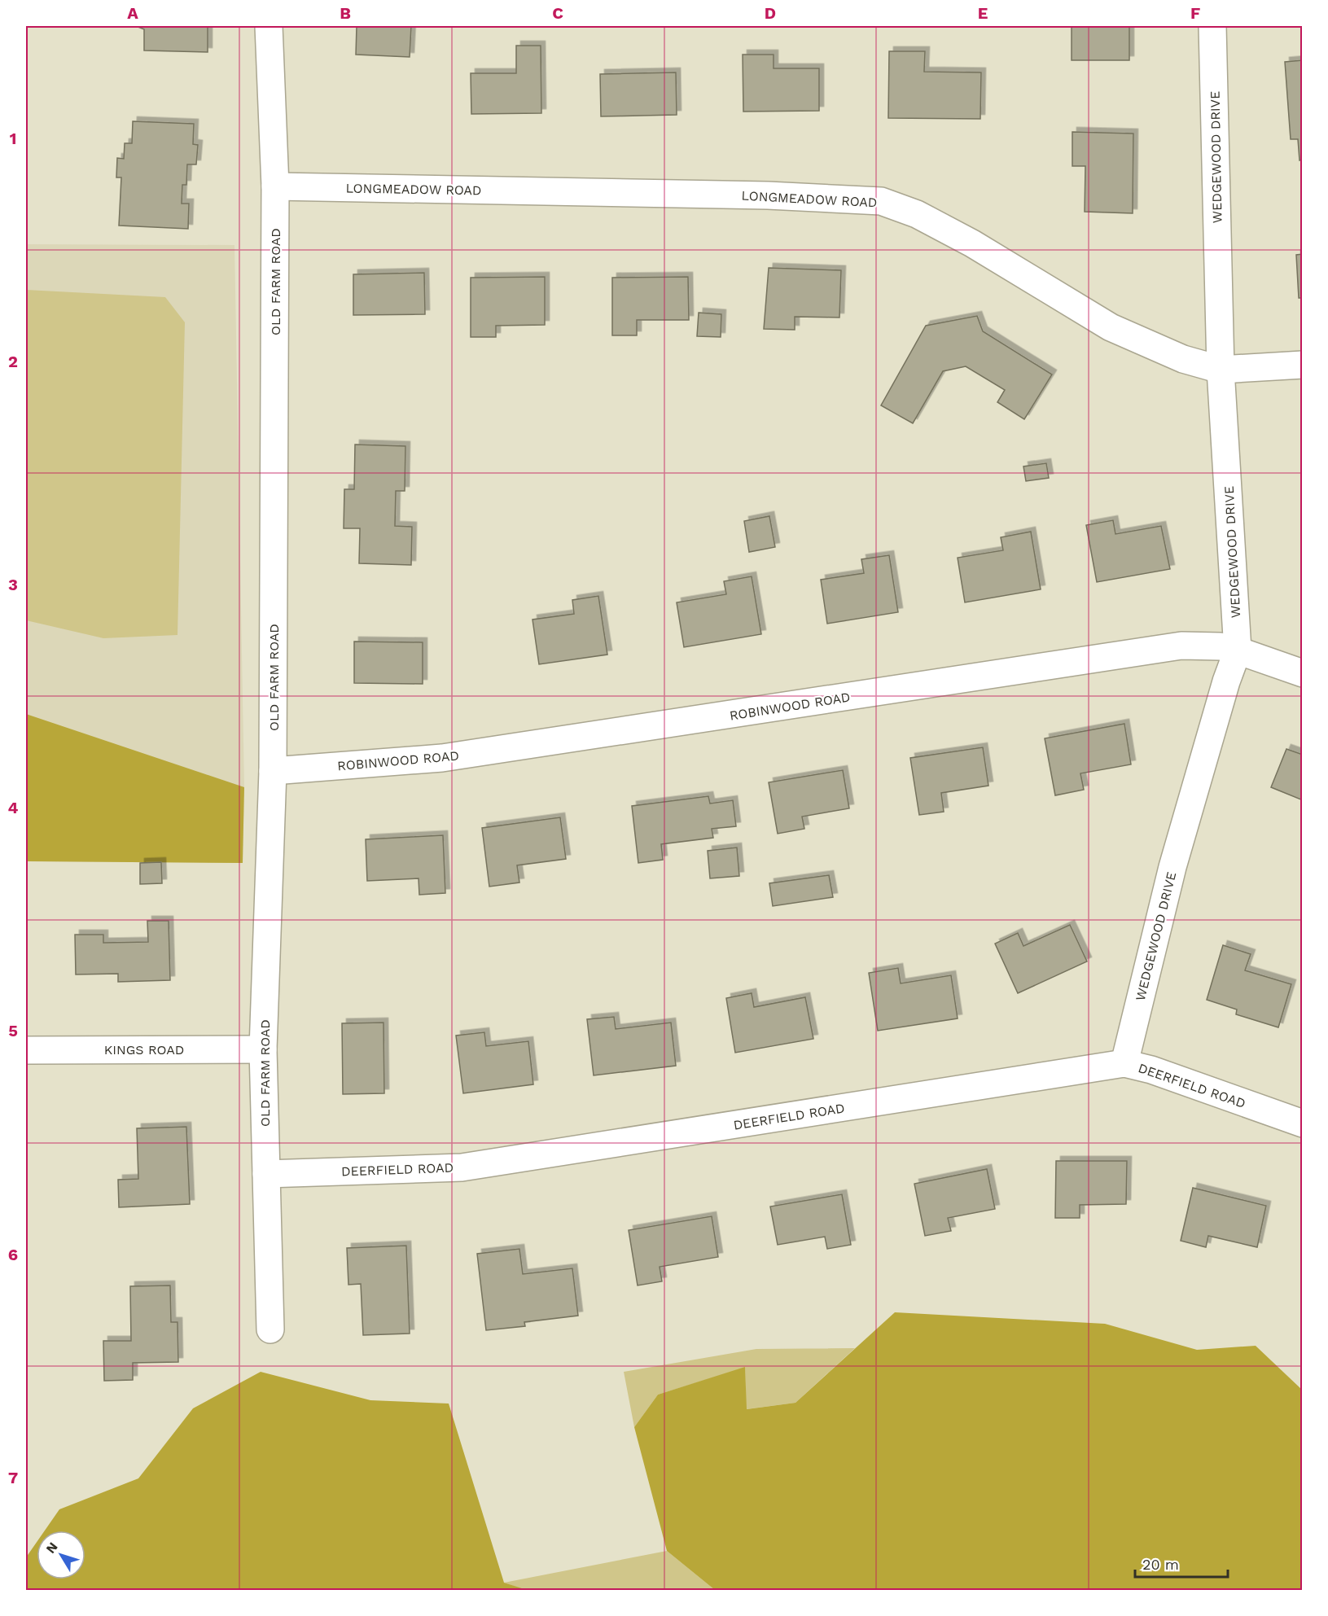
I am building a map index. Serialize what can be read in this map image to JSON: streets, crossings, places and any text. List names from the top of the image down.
{
  "streets": {
    "street": [
      "WEDGEWOOD DRIVE",
      "LONGMEADOW ROAD",
      "OLD FARM ROAD",
      "ROBINWOOD ROAD",
      "KINGS ROAD",
      "DEERFIELD ROAD"
    ]
  },
  "crossings": [
    ["WEDGEWOOD DRIVE", "LONGMEADOW ROAD"],
    ["WEDGEWOOD DRIVE", "ROBINWOOD ROAD"],
    ["WEDGEWOOD DRIVE", "DEERFIELD ROAD"],
    ["LONGMEADOW ROAD", "OLD FARM ROAD"],
    ["OLD FARM ROAD", "ROBINWOOD ROAD"],
    ["OLD FARM ROAD", "KINGS ROAD"],
    ["OLD FARM ROAD", "DEERFIELD ROAD"]
  ],
  "scale_bar": "20 m",
  "north": "top left",
  "grid": {
    "columns": [
      "A",
      "B",
      "C",
      "D",
      "E",
      "F"
    ],
    "rows": [
      "1",
      "2",
      "3",
      "4",
      "5",
      "6",
      "7"
    ]
  }
}
